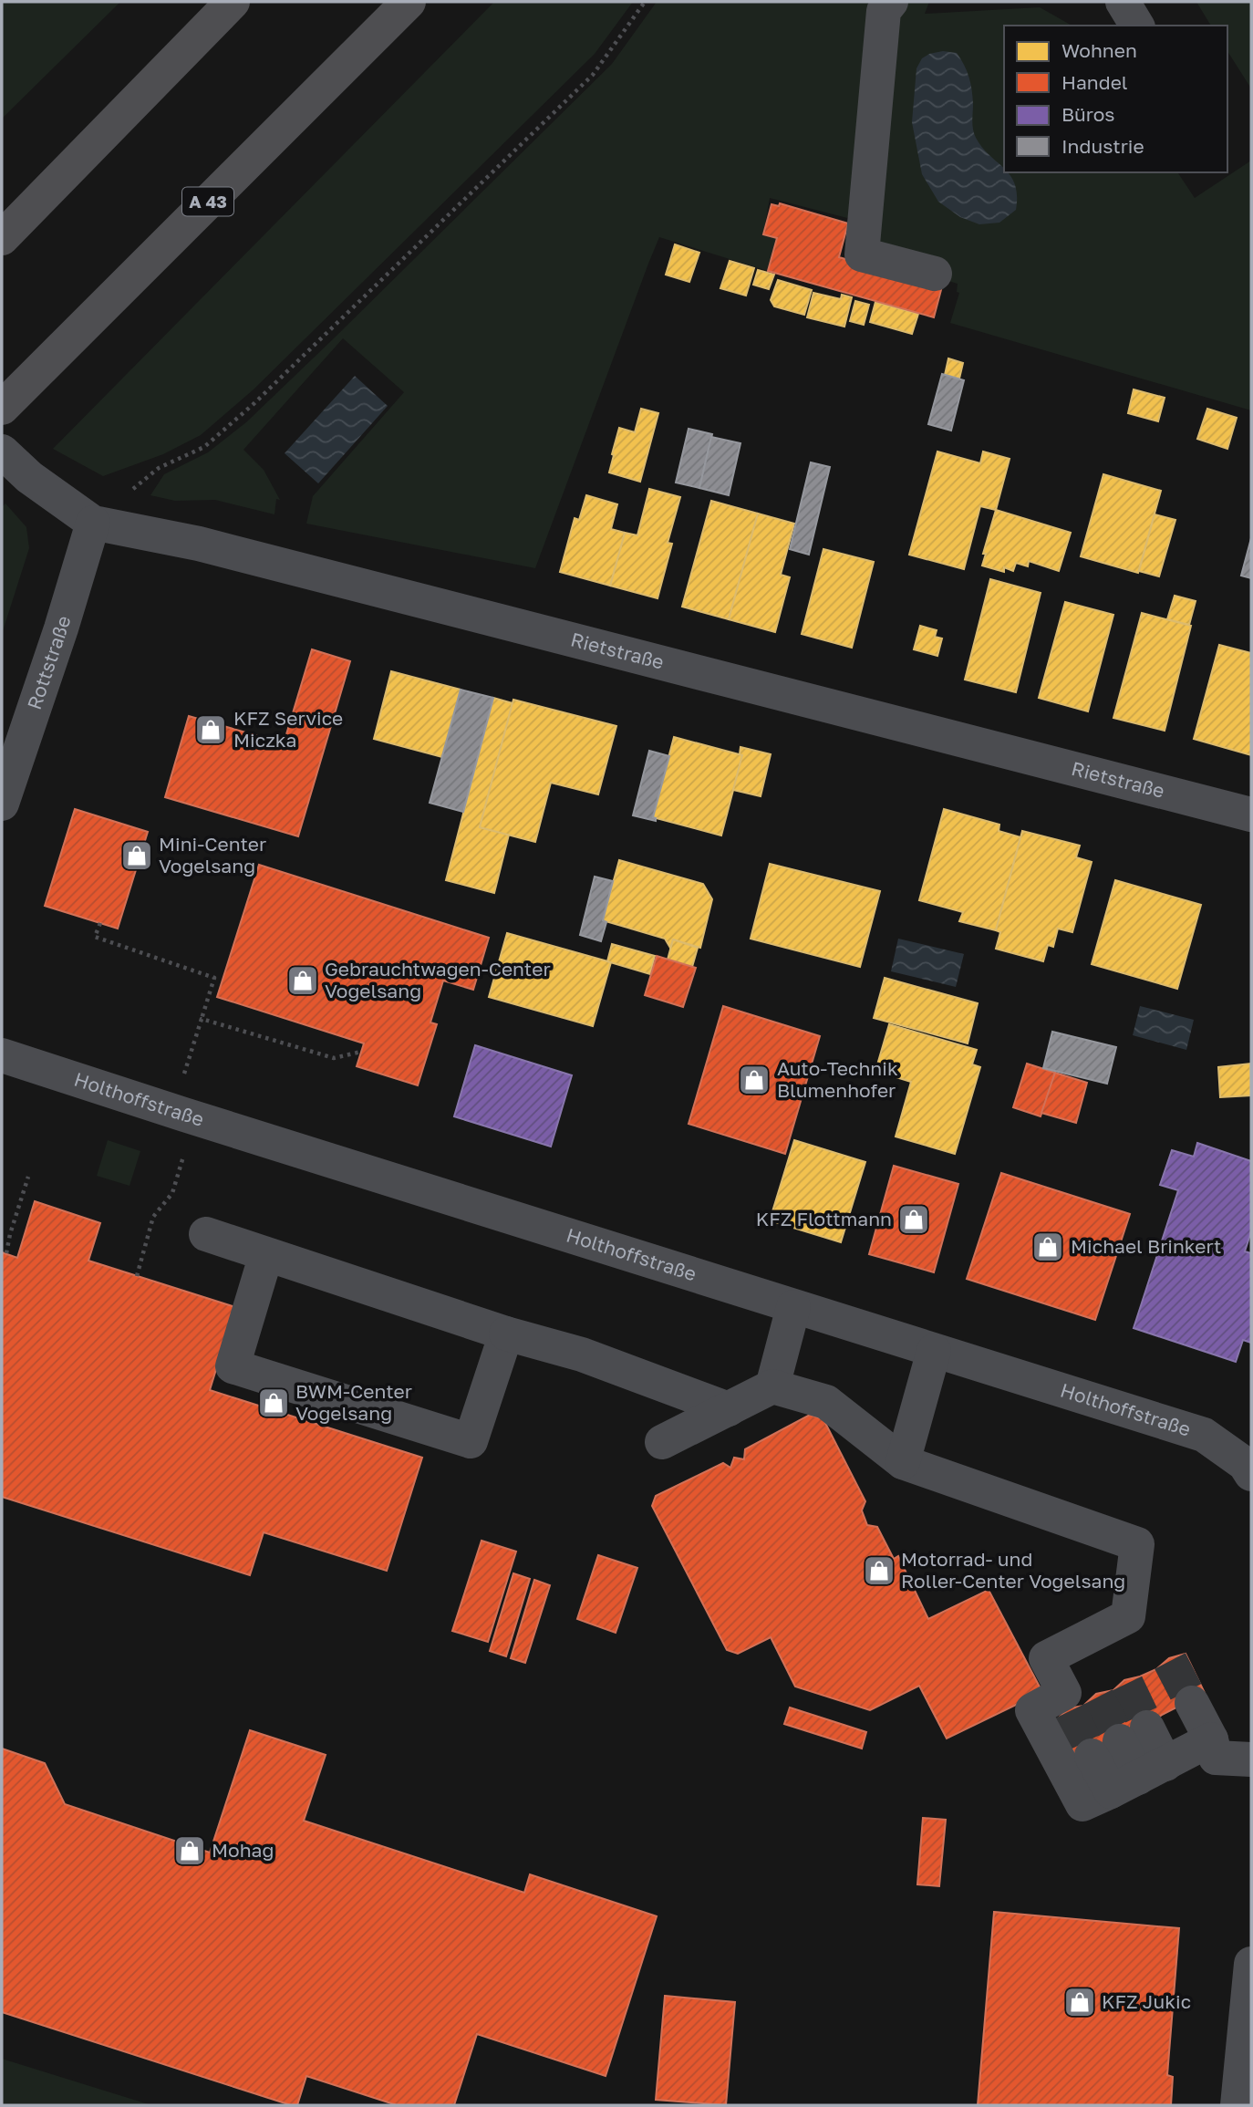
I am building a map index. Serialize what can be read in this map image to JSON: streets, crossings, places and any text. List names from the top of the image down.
{
  "streets": {
    "highway": ["A 43"],
    "street": ["Rietstraße", "Rottstraße", "Holthoffstraße"]
  },
  "crossings": [
    ["Rietstraße", "Rottstraße"]
  ],
  "places": {
    "shop": [
      "KFZ Service Miczka",
      "Mini-Center Vogelsang",
      "Gebrauchtwagen-Center Vogelsang",
      "Auto-Technik Blumenhofer",
      "KFZ Flottmann",
      "Michael Brinkert",
      "BWM-Center Vogelsang",
      "Motorrad- und Roller-Center Vogelsang",
      "Mohag",
      "KFZ Jukic"
    ]
  },
  "legend": [
    "Wohnen",
    "Handel",
    "Büros",
    "Industrie"
  ]
}
